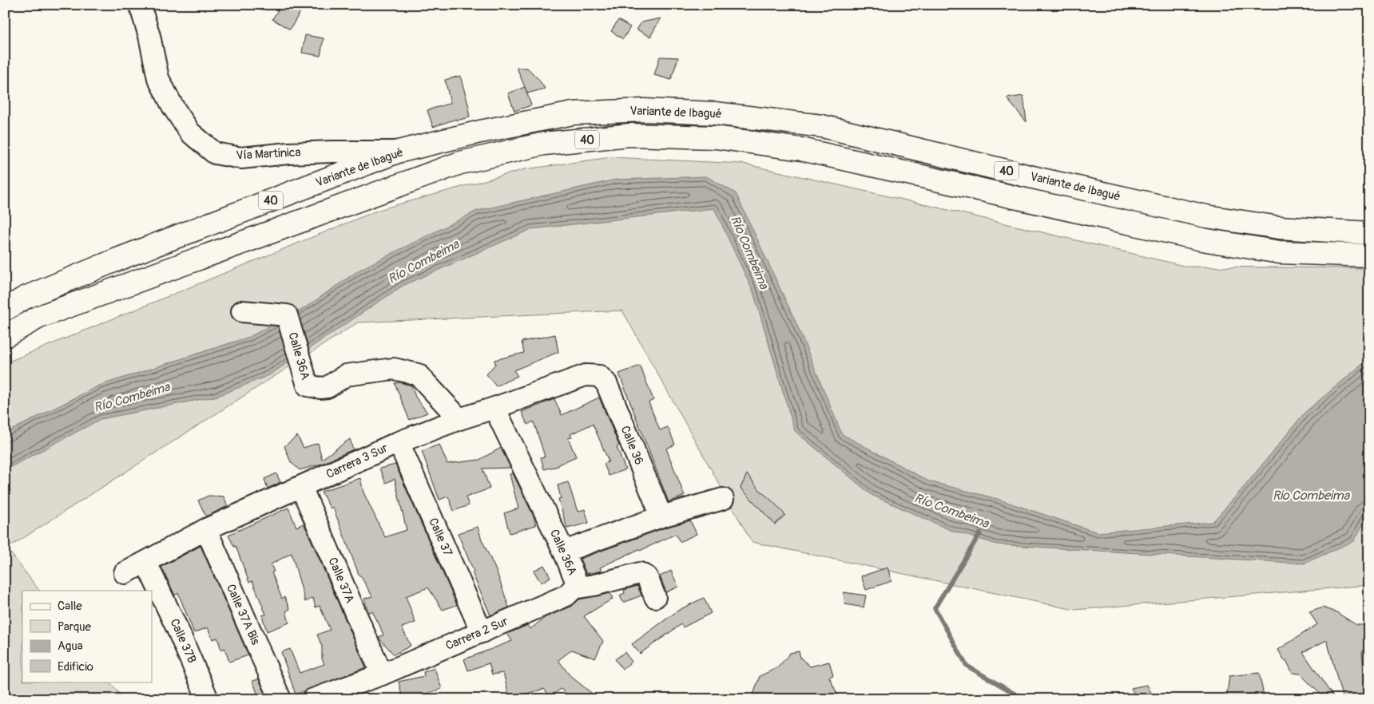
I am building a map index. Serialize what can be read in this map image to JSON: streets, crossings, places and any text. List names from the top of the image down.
{
  "streets": {
    "highway": ["Variante de Ibagué", "40"],
    "street": [
      "Vía Martinica",
      "Calle 36A",
      "Calle 36",
      "Carrera 3 Sur",
      "Calle 37",
      "Calle 37A",
      "Calle 37A Bis",
      "Carrera 2 Sur",
      "Calle 37B"
    ]
  },
  "crossings": [
    ["Variante de Ibagué", "Vía Martinica"],
    ["Calle 36A", "Carrera 3 Sur"],
    ["Calle 36A", "Carrera 2 Sur"],
    ["Calle 36", "Carrera 3 Sur"],
    ["Carrera 3 Sur", "Calle 37"],
    ["Carrera 3 Sur", "Calle 37A"],
    ["Carrera 3 Sur", "Calle 37A Bis"],
    ["Carrera 3 Sur", "Calle 37B"],
    ["Calle 37", "Carrera 2 Sur"],
    ["Calle 37A", "Carrera 2 Sur"]
  ],
  "water": ["Río Combeima", "Rio Combeima"],
  "legend": [
    "Calle",
    "Parque",
    "Agua",
    "Edificio"
  ]
}
